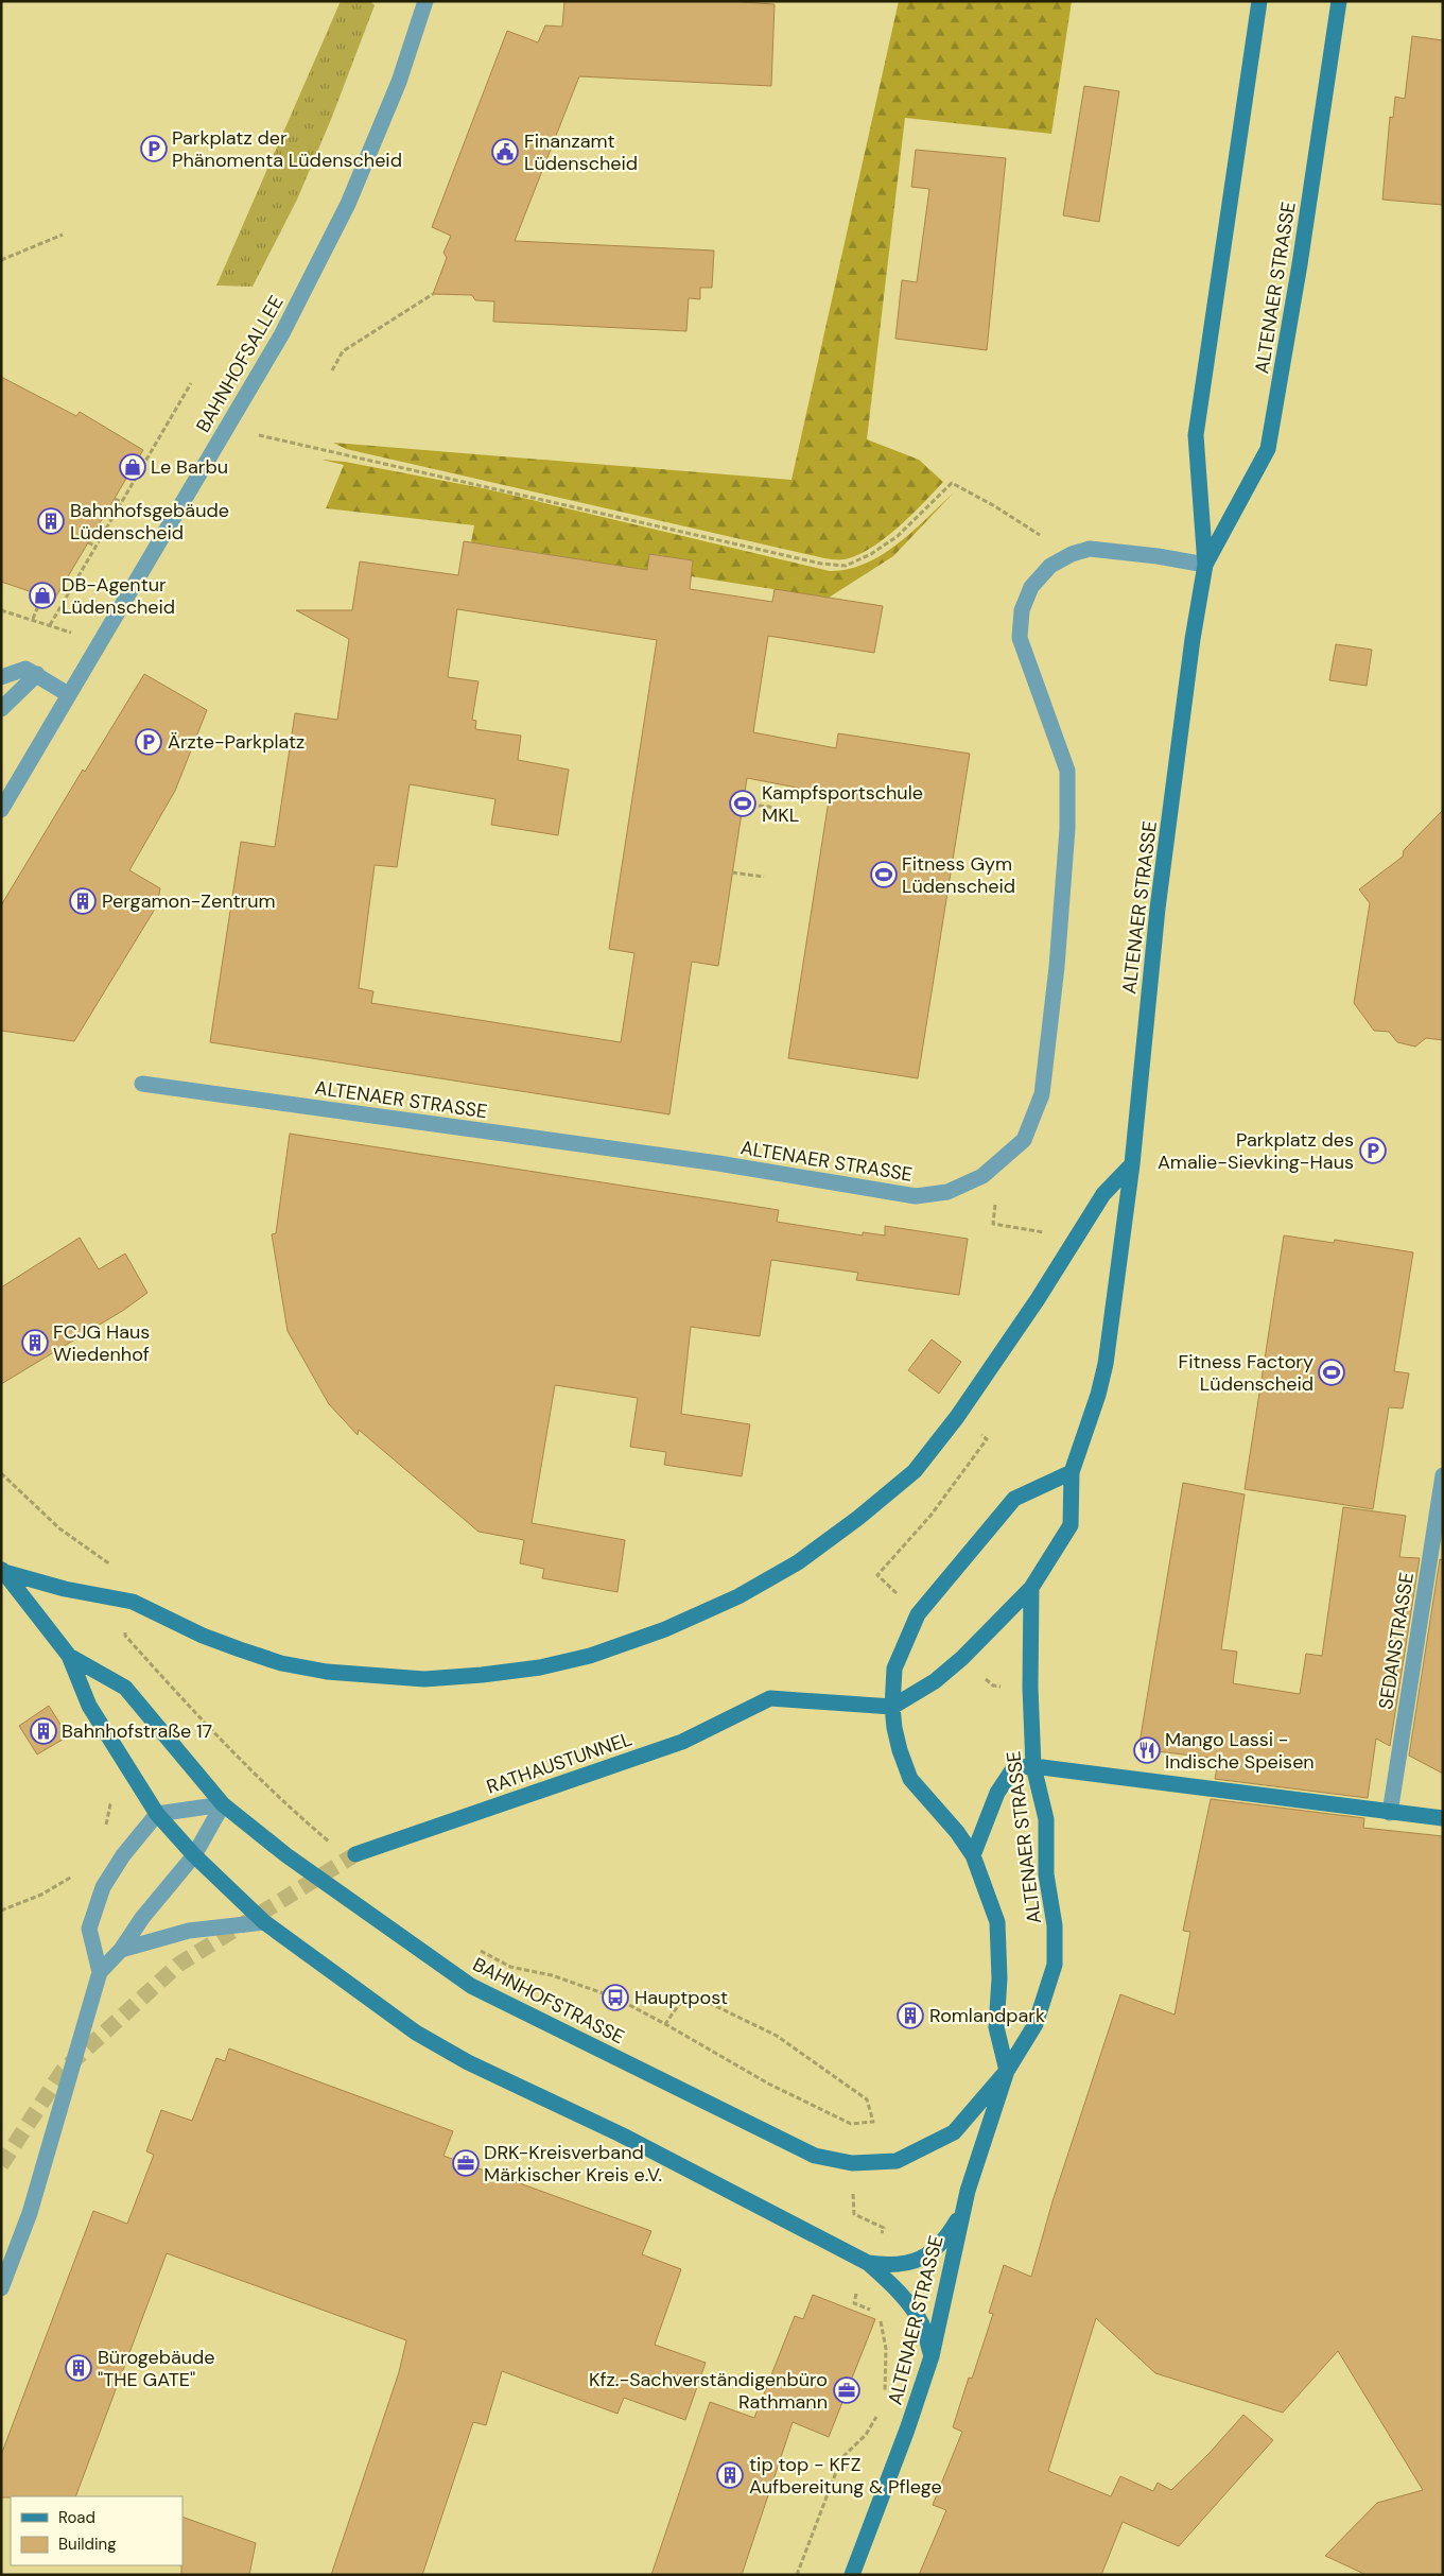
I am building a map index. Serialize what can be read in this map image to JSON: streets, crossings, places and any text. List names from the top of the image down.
{
  "streets": {
    "main road": ["ALTENAER STRASSE", "RATHAUSTUNNEL", "BAHNHOFSTRASSE"],
    "street": ["BAHNHOFSALLEE", "SEDANSTRASSE"]
  },
  "crossings": [
    ["ALTENAER STRASSE", "RATHAUSTUNNEL"],
    ["ALTENAER STRASSE", "BAHNHOFSTRASSE"]
  ],
  "places": {
    "parking": ["Parkplatz der Phänomenta Lüdenscheid", "Ärzte-Parkplatz", "Parkplatz des Amalie-Sievking-Haus"],
    "public building": ["Finanzamt Lüdenscheid"],
    "shop": ["Le Barbu", "DB-Agentur Lüdenscheid"],
    "building": [
      "Bahnhofsgebäude Lüdenscheid",
      "Pergamon-Zentrum",
      "FCJG Haus Wiedenhof",
      "Bahnhofstraße 17",
      "Romlandpark",
      "Bürogebäude \"THE GATE\"",
      "tip top - KFZ Aufbereitung & Pflege"
    ],
    "sports": ["Kampfsportschule MKL", "Fitness Gym Lüdenscheid", "Fitness Factory Lüdenscheid"],
    "restaurant": ["Mango Lassi - Indische Speisen"],
    "bus stop": ["Hauptpost"],
    "office": ["DRK-Kreisverband Märkischer Kreis e.V.", "Kfz.-Sachverständigenbüro Rathmann"]
  },
  "legend": ["Road", "Building"]
}
